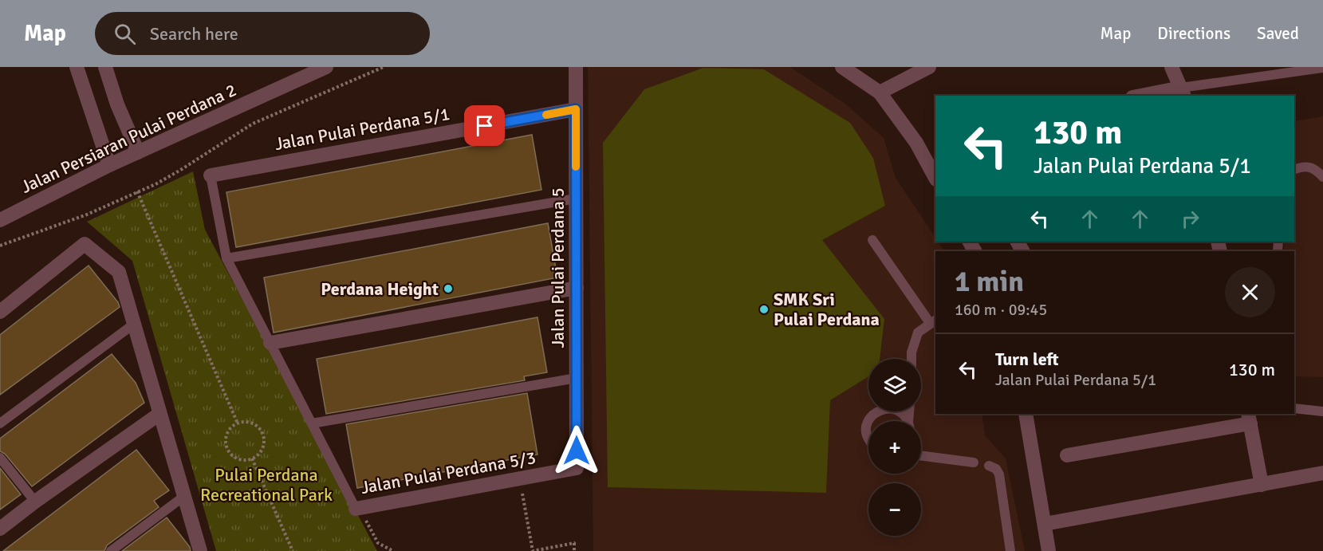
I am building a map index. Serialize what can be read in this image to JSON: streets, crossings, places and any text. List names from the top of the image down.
{
  "streets": {
    "street": [
      "Jalan Pulai Perdana 5/1",
      "Jalan Persiaran Pulai Perdana 2",
      "Jalan Pulai Perdana 5",
      "Jalan Pulai Perdana 5/3"
    ]
  },
  "crossings": [
    ["Jalan Pulai Perdana 5/1", "Jalan Pulai Perdana 5"],
    ["Jalan Pulai Perdana 5", "Jalan Pulai Perdana 5/3"]
  ],
  "parks": ["Pulai Perdana Recreational Park"],
  "places": ["Perdana Height", "SMK Sri Pulai Perdana"],
  "page": {
    "header": "Map",
    "search": "Search here",
    "nav": ["Map", "Directions", "Saved"],
    "turn": ["130 m", "Jalan Pulai Perdana 5/1"],
    "heading": ["1 min", "160 m · 09:45"],
    "list": [
      {
        "name": "Turn left",
        "note": "Jalan Pulai Perdana 5/1",
        "value": "130 m"
      }
    ],
    "map_buttons": ["+", "−"]
  }
}
